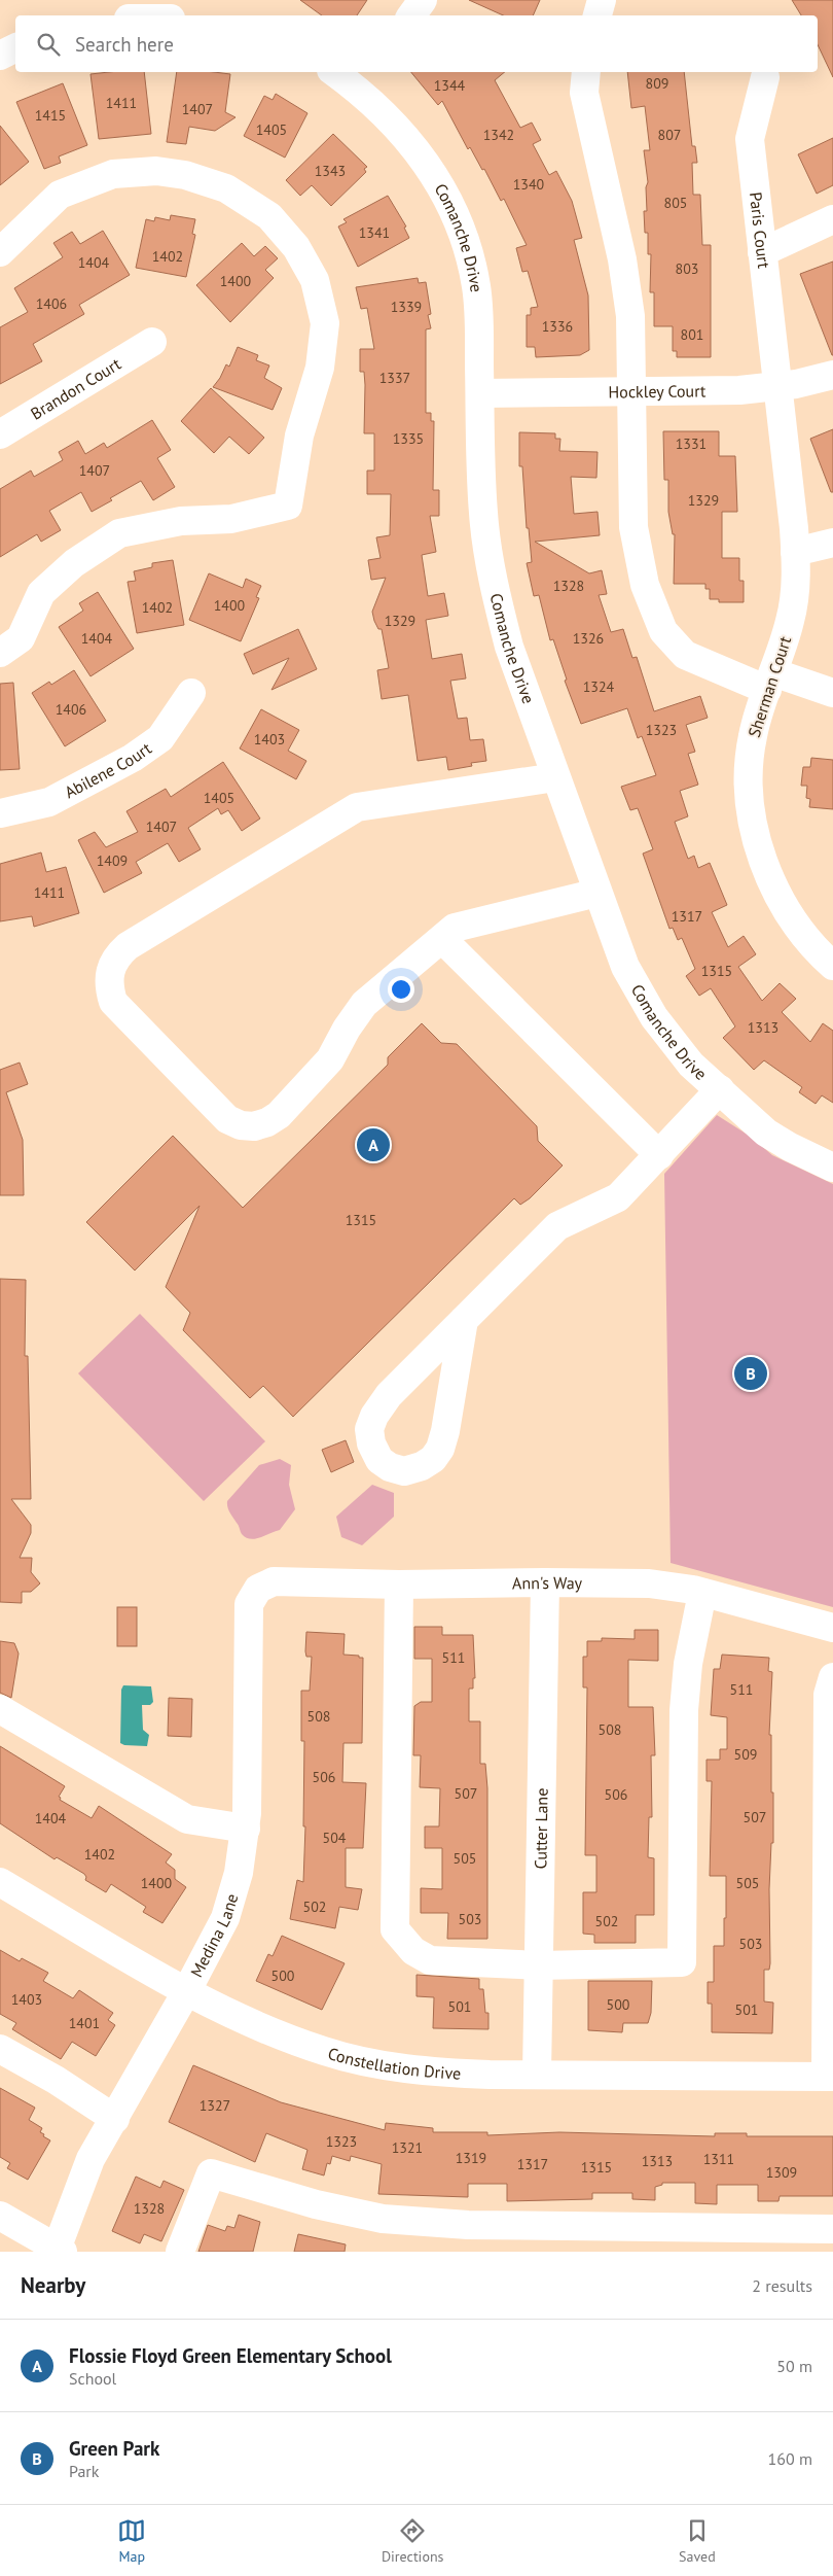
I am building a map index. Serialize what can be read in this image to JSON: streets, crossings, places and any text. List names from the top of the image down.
{
  "streets": {
    "street": [
      "Paris Court",
      "Comanche Drive",
      "Brandon Court",
      "Hockley Court",
      "Sherman Court",
      "Abilene Court",
      "Ann's Way",
      "Cutter Lane",
      "Medina Lane",
      "Constellation Drive"
    ]
  },
  "crossings": [
    ["Paris Court", "Hockley Court"],
    ["Paris Court", "Sherman Court"],
    ["Comanche Drive", "Hockley Court"],
    ["Hockley Court", "Sherman Court"],
    ["Ann's Way", "Cutter Lane"],
    ["Ann's Way", "Medina Lane"],
    ["Cutter Lane", "Constellation Drive"],
    ["Medina Lane", "Constellation Drive"]
  ],
  "house_numbers": [
    "809",
    "1344",
    "1411",
    "1407",
    "1415",
    "1405",
    "1342",
    "807",
    "1343",
    "1340",
    "805",
    "1341",
    "1402",
    "1404",
    "803",
    "1400",
    "1406",
    "1339",
    "1336",
    "801",
    "1337",
    "1335",
    "1331",
    "1407",
    "1329",
    "1328",
    "1400",
    "1402",
    "1329",
    "1404",
    "1326",
    "1324",
    "1406",
    "1323",
    "1403",
    "1405",
    "1407",
    "1409",
    "1411",
    "1317",
    "1315",
    "1313",
    "1315",
    "511",
    "511",
    "508",
    "508",
    "509",
    "506",
    "507",
    "506",
    "507",
    "1404",
    "504",
    "1402",
    "505",
    "1400",
    "505",
    "502",
    "503",
    "502",
    "503",
    "500",
    "1403",
    "500",
    "501",
    "501",
    "1401",
    "1327",
    "1323",
    "1321",
    "1319",
    "1311",
    "1313",
    "1317",
    "1315",
    "1309",
    "1328"
  ],
  "page": {
    "search": "Search here",
    "pins": ["A", "B"],
    "heading": ["Nearby", "2 results"],
    "list": [
      {
        "mark": "A",
        "name": "Flossie Floyd Green Elementary School",
        "note": "School",
        "value": "50 m"
      },
      {
        "mark": "B",
        "name": "Green Park",
        "note": "Park",
        "value": "160 m"
      }
    ],
    "nav": ["Map", "Directions", "Saved"]
  }
}
